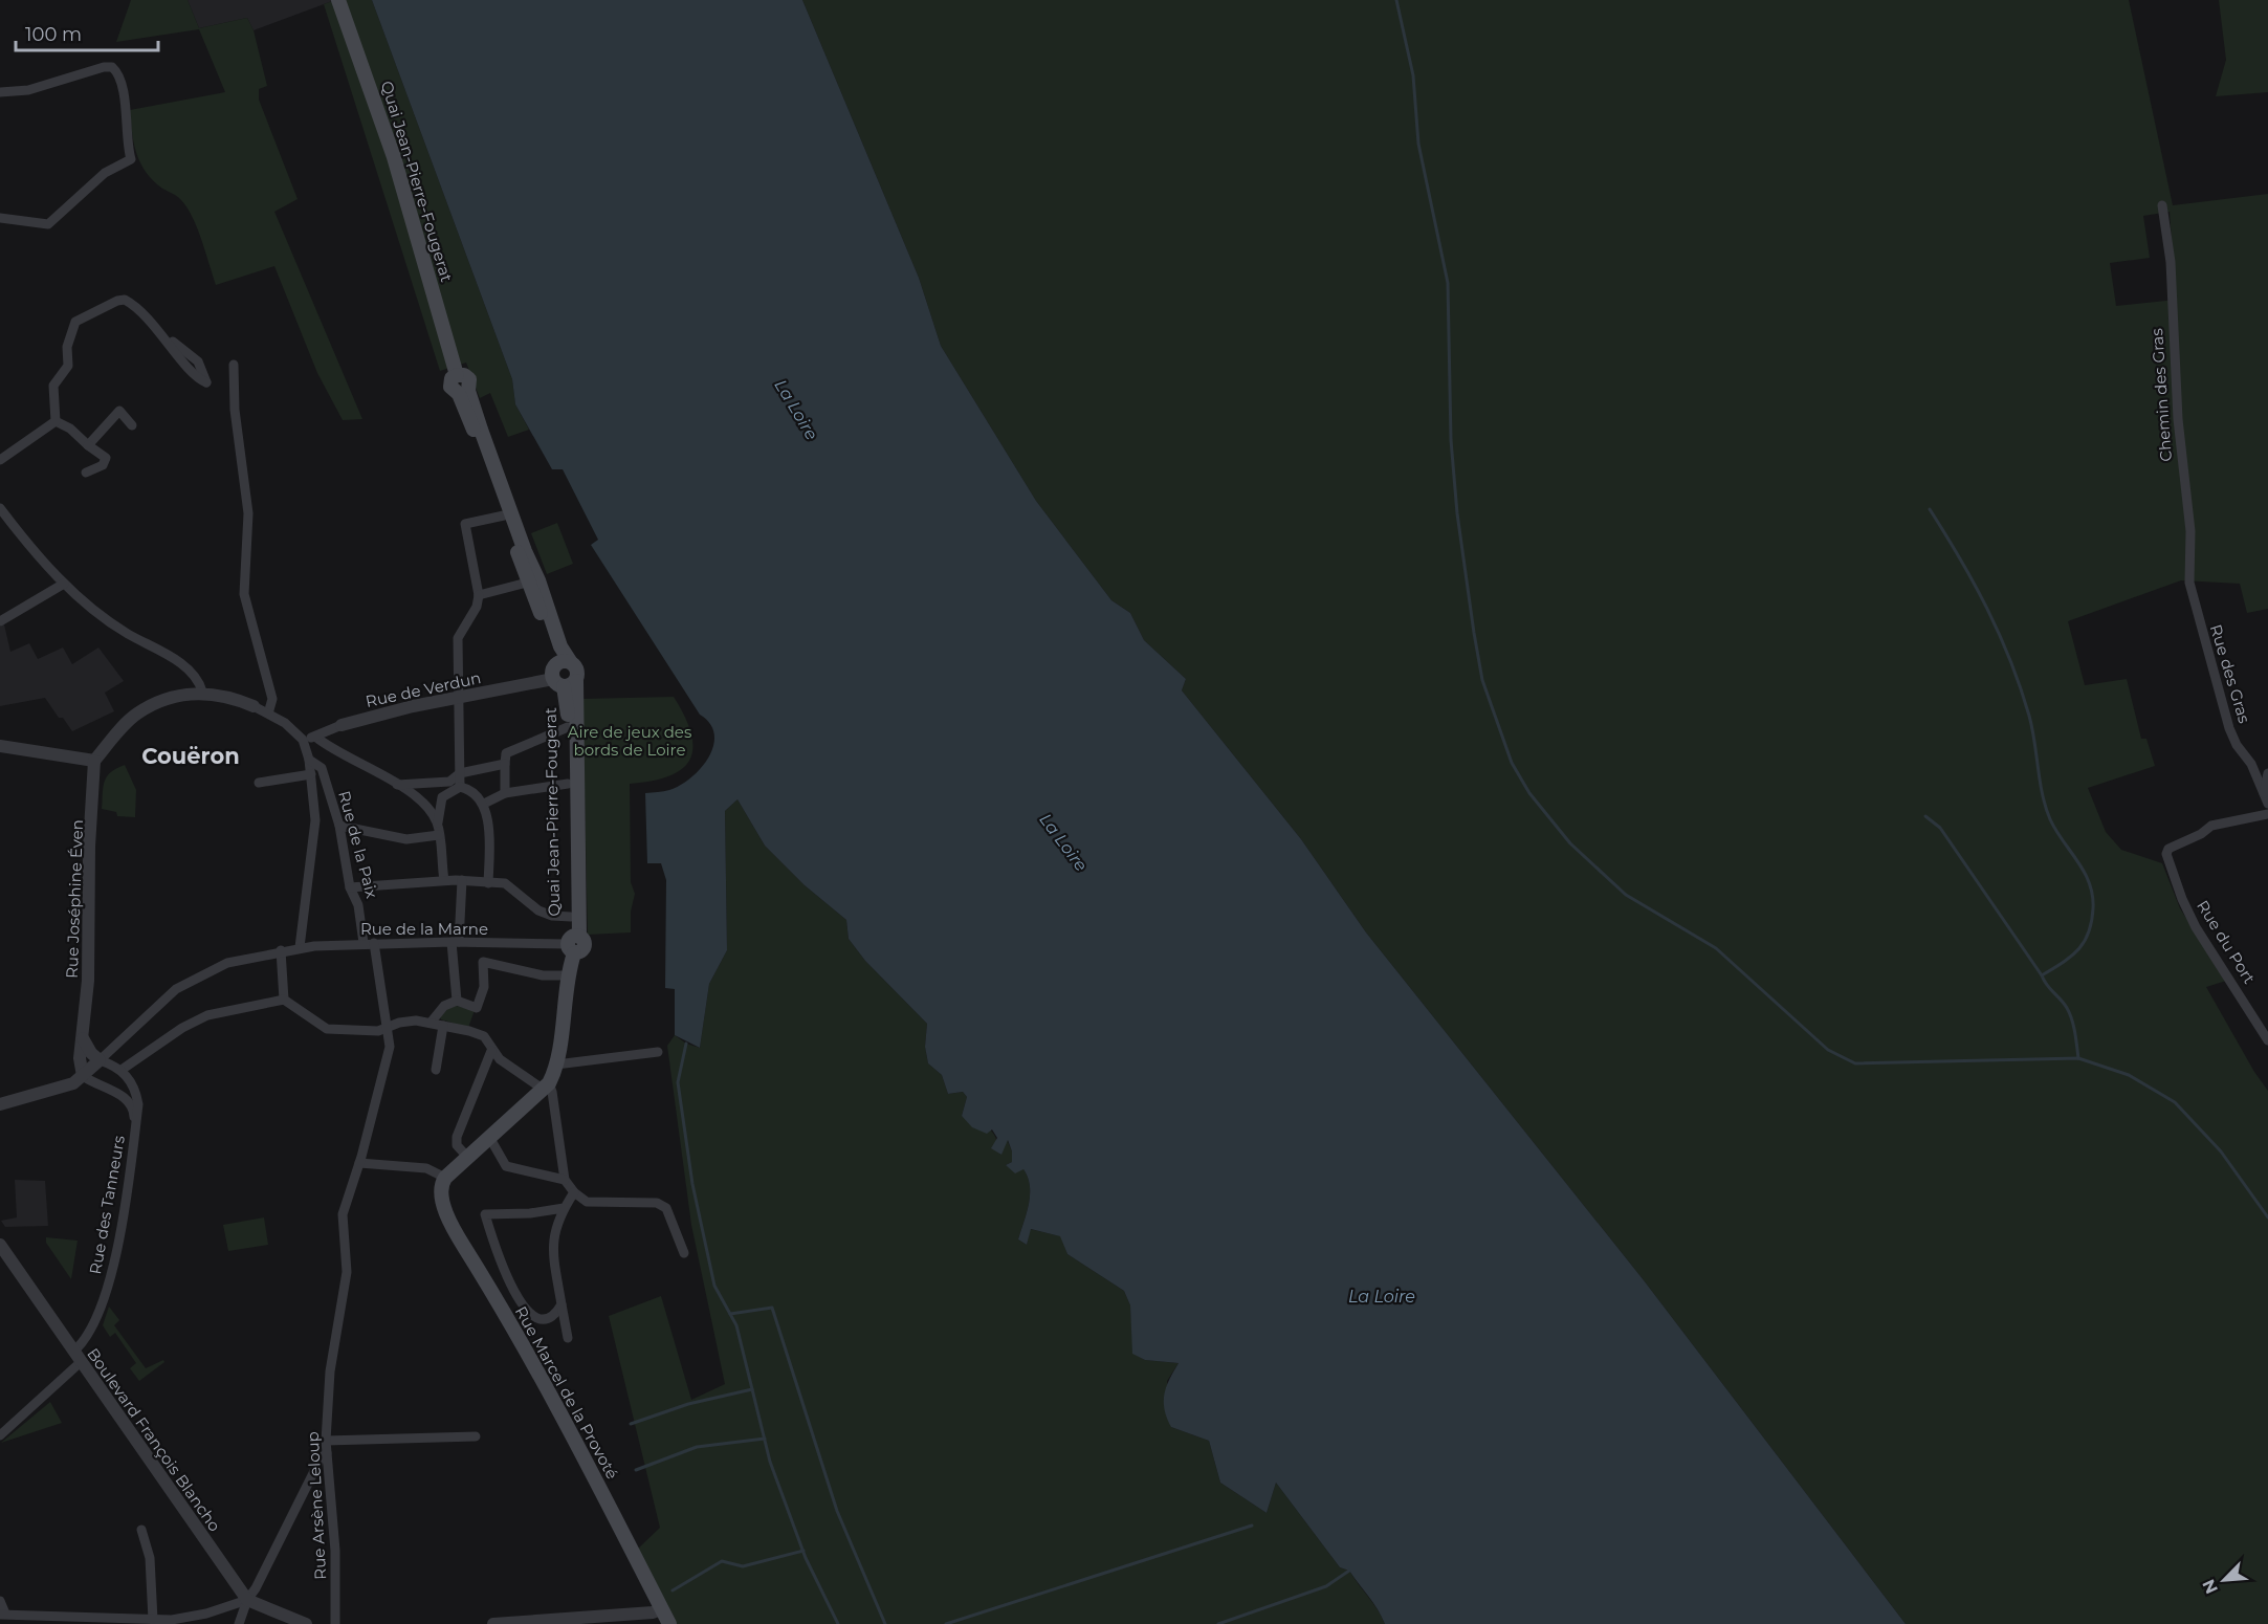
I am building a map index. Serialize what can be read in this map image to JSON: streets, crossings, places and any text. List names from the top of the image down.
{
  "streets": {
    "main road": ["Quai Jean-Pierre-Fougerat", "Rue Marcel de la Provoté"],
    "street": [
      "Chemin des Gras",
      "Rue des Gras",
      "Rue de Verdun",
      "Rue de la Paix",
      "Rue Joséphine Éven",
      "Rue de la Marne",
      "Rue du Port",
      "Rue des Tanneurs",
      "Boulevard François Blancho",
      "Rue Arsène Leloup"
    ]
  },
  "crossings": [
    ["Quai Jean-Pierre-Fougerat", "Rue de Verdun"],
    ["Quai Jean-Pierre-Fougerat", "Rue de la Marne"],
    ["Chemin des Gras", "Rue des Gras"],
    ["Rue de la Paix", "Rue de la Marne"],
    ["Rue de la Paix", "Rue Arsène Leloup"],
    ["Rue des Tanneurs", "Boulevard François Blancho"]
  ],
  "districts": ["Couëron"],
  "water": ["La Loire"],
  "parks": ["Aire de jeux des bords de Loire"],
  "scale_bar": "100 m",
  "north": "bottom left"
}
